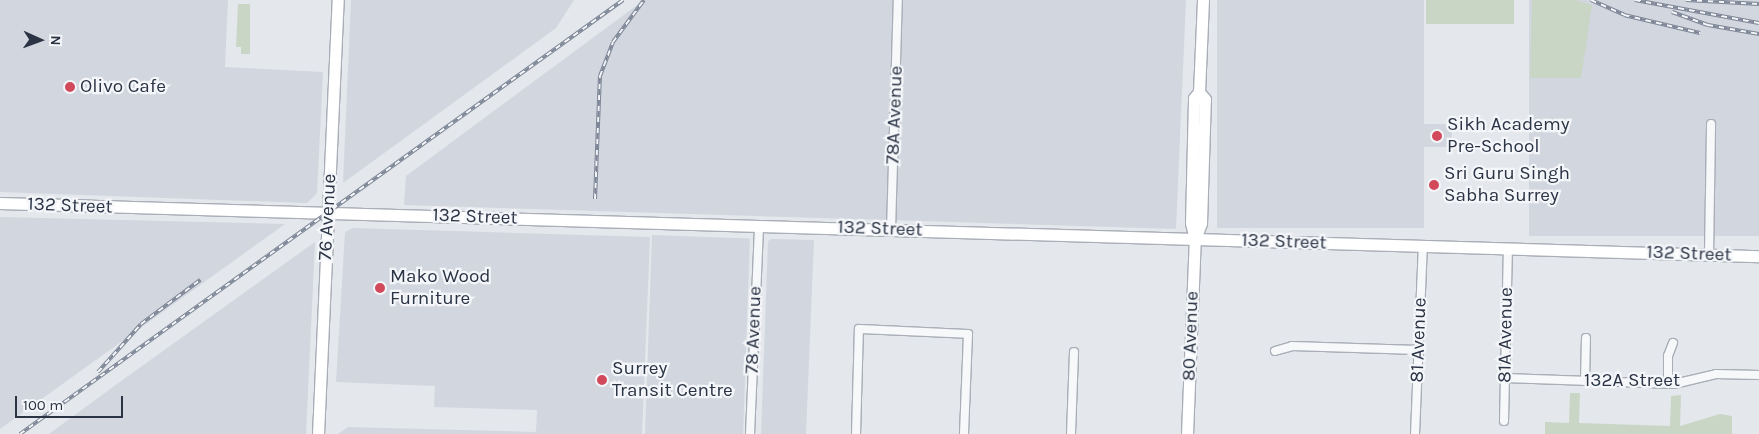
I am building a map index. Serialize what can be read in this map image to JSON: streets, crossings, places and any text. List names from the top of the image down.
{
  "streets": {
    "main road": ["132 Street", "76 Avenue", "80 Avenue"],
    "street": [
      "78A Avenue",
      "78 Avenue",
      "81A Avenue",
      "81 Avenue",
      "132A Street"
    ]
  },
  "crossings": [
    ["78A Avenue", "132 Street"],
    ["132 Street", "76 Avenue"],
    ["132 Street", "78 Avenue"],
    ["132 Street", "81A Avenue"],
    ["132 Street", "80 Avenue"],
    ["132 Street", "81 Avenue"],
    ["81A Avenue", "132A Street"]
  ],
  "places": [
    "Olivo Cafe",
    "Sikh Academy Pre-School",
    "Sri Guru Singh Sabha Surrey",
    "Mako Wood Furniture",
    "Surrey Transit Centre"
  ],
  "scale_bar": "100 m",
  "north": "right"
}
